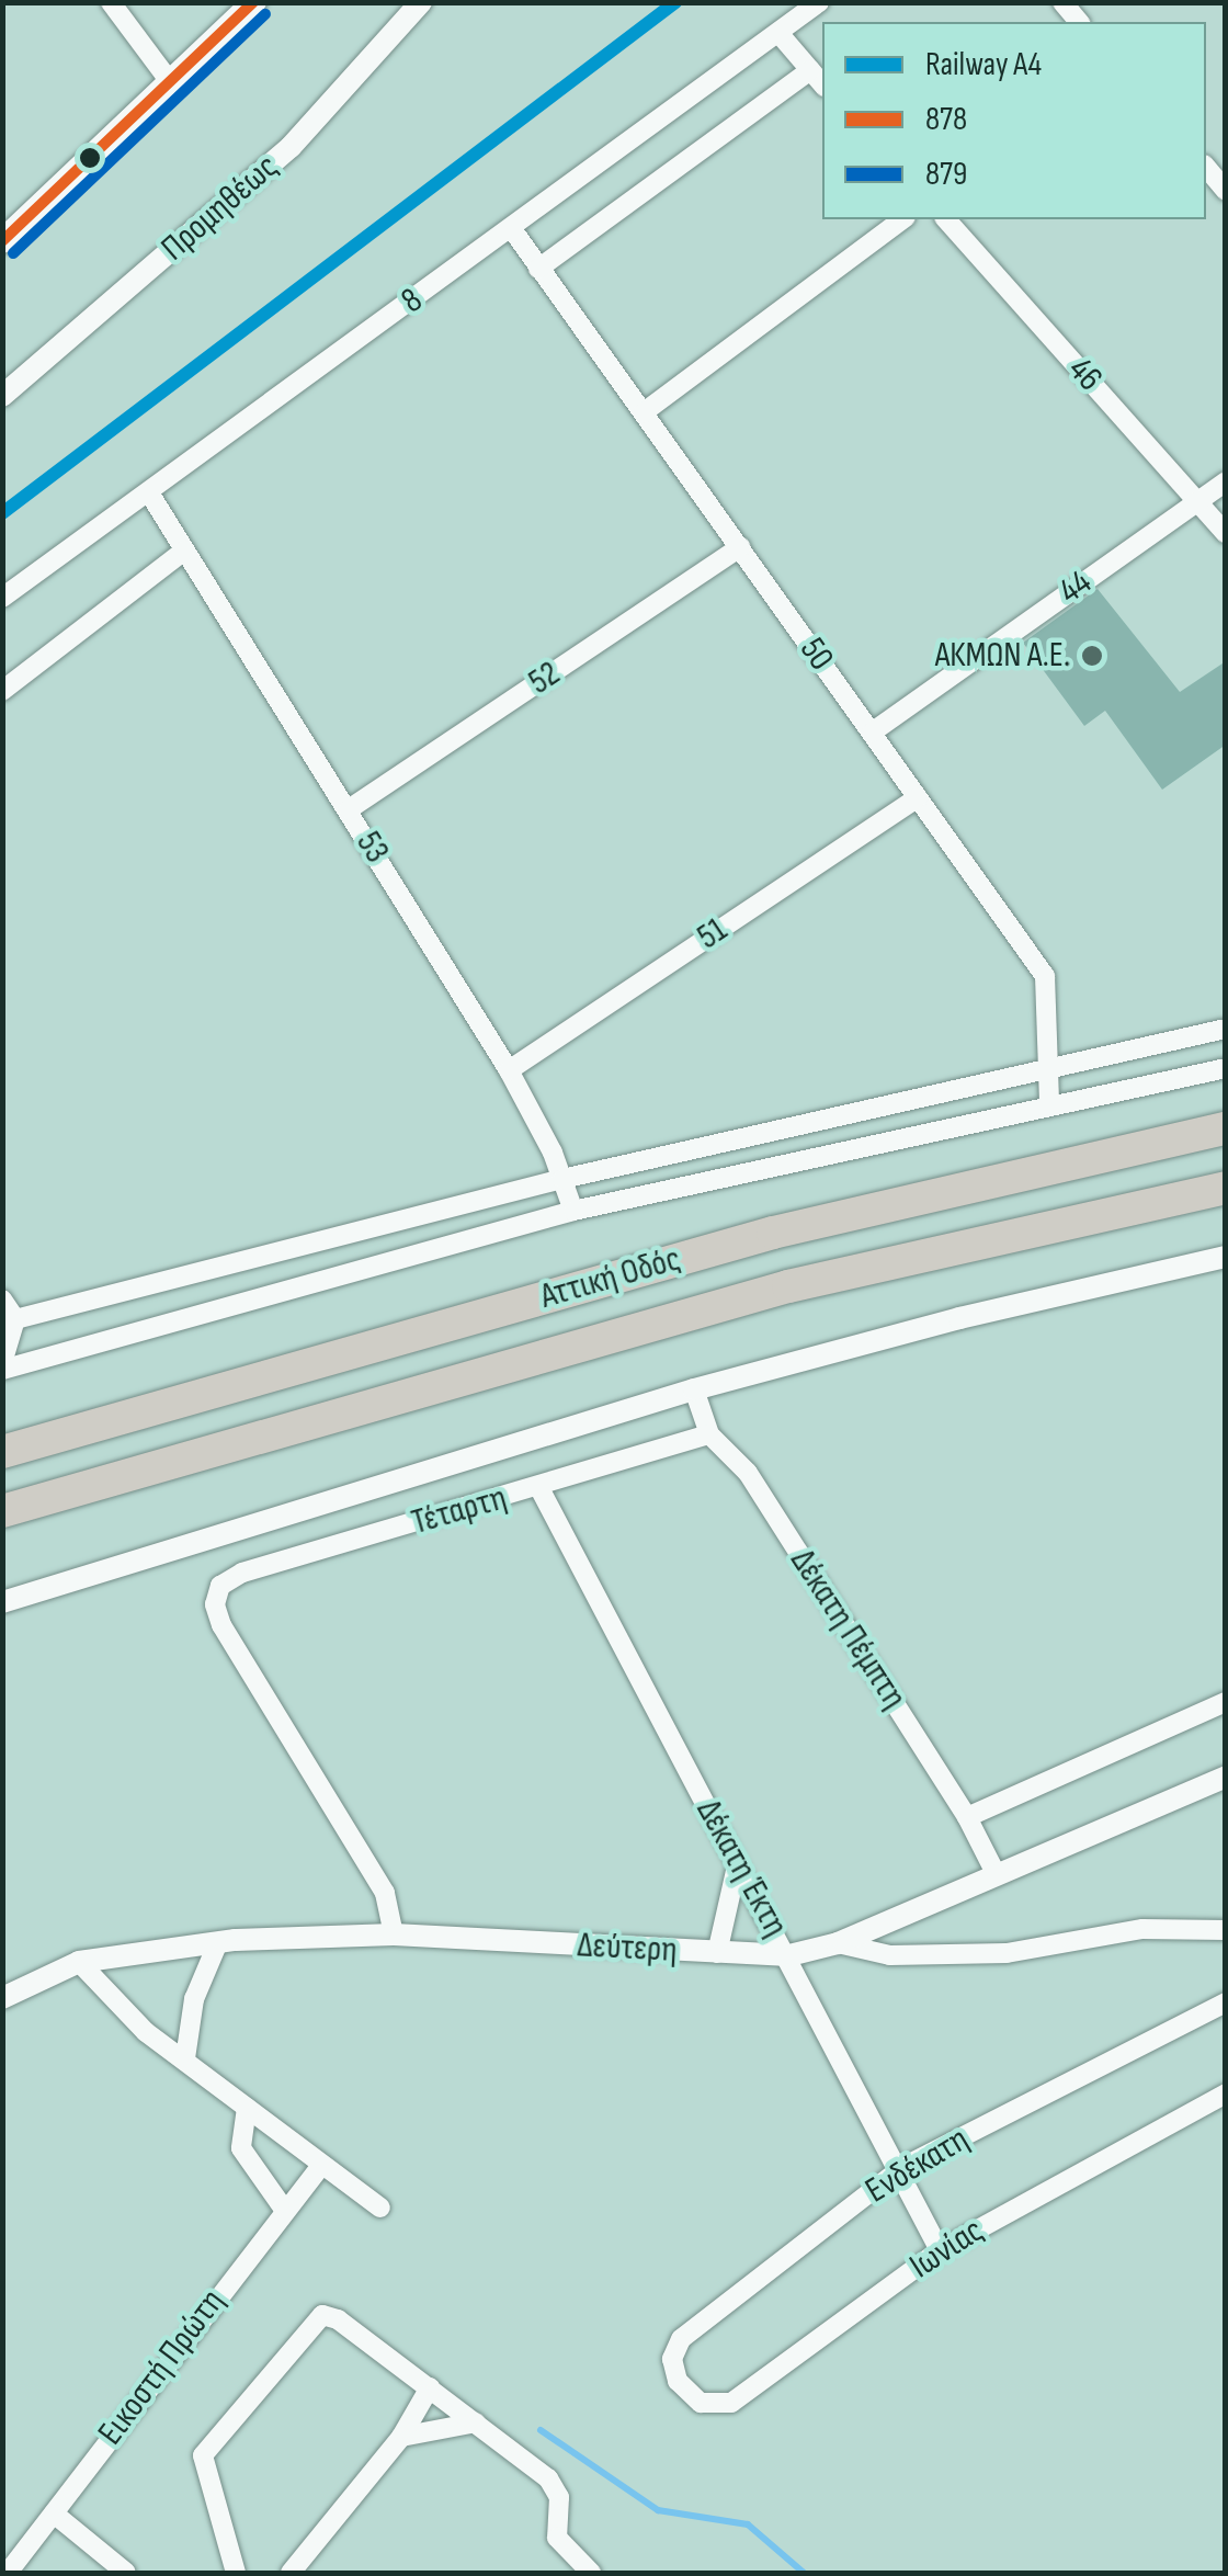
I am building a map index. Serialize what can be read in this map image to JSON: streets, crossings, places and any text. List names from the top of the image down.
{
  "streets": {
    "highway": ["Αττική Οδός"],
    "street": [
      "Προμηθέως",
      "8",
      "46",
      "44",
      "50",
      "52",
      "53",
      "51",
      "Τέταρτη",
      "Δέκατη Πέμπτη",
      "Δέκατη Έκτη",
      "Δεύτερη",
      "Ενδέκατη",
      "Ιωνίας",
      "Εικοστή Πρώτη"
    ]
  },
  "crossings": [
    ["8", "50"],
    ["8", "53"],
    ["46", "44"],
    ["44", "50"],
    ["50", "52"],
    ["50", "51"],
    ["52", "53"],
    ["53", "51"],
    ["Τέταρτη", "Δέκατη Πέμπτη"],
    ["Τέταρτη", "Δέκατη Έκτη"],
    ["Τέταρτη", "Δεύτερη"],
    ["Δέκατη Πέμπτη", "Δεύτερη"],
    ["Δέκατη Έκτη", "Δεύτερη"],
    ["Δέκατη Έκτη", "Ενδέκατη"],
    ["Δέκατη Έκτη", "Ιωνίας"],
    ["Ενδέκατη", "Ιωνίας"]
  ],
  "places": ["ΑΚΜΩΝ Α.Ε."],
  "lines": ["rail line A4", "transit line 878", "transit line 879"],
  "legend": ["Railway A4", "878", "879"]
}
